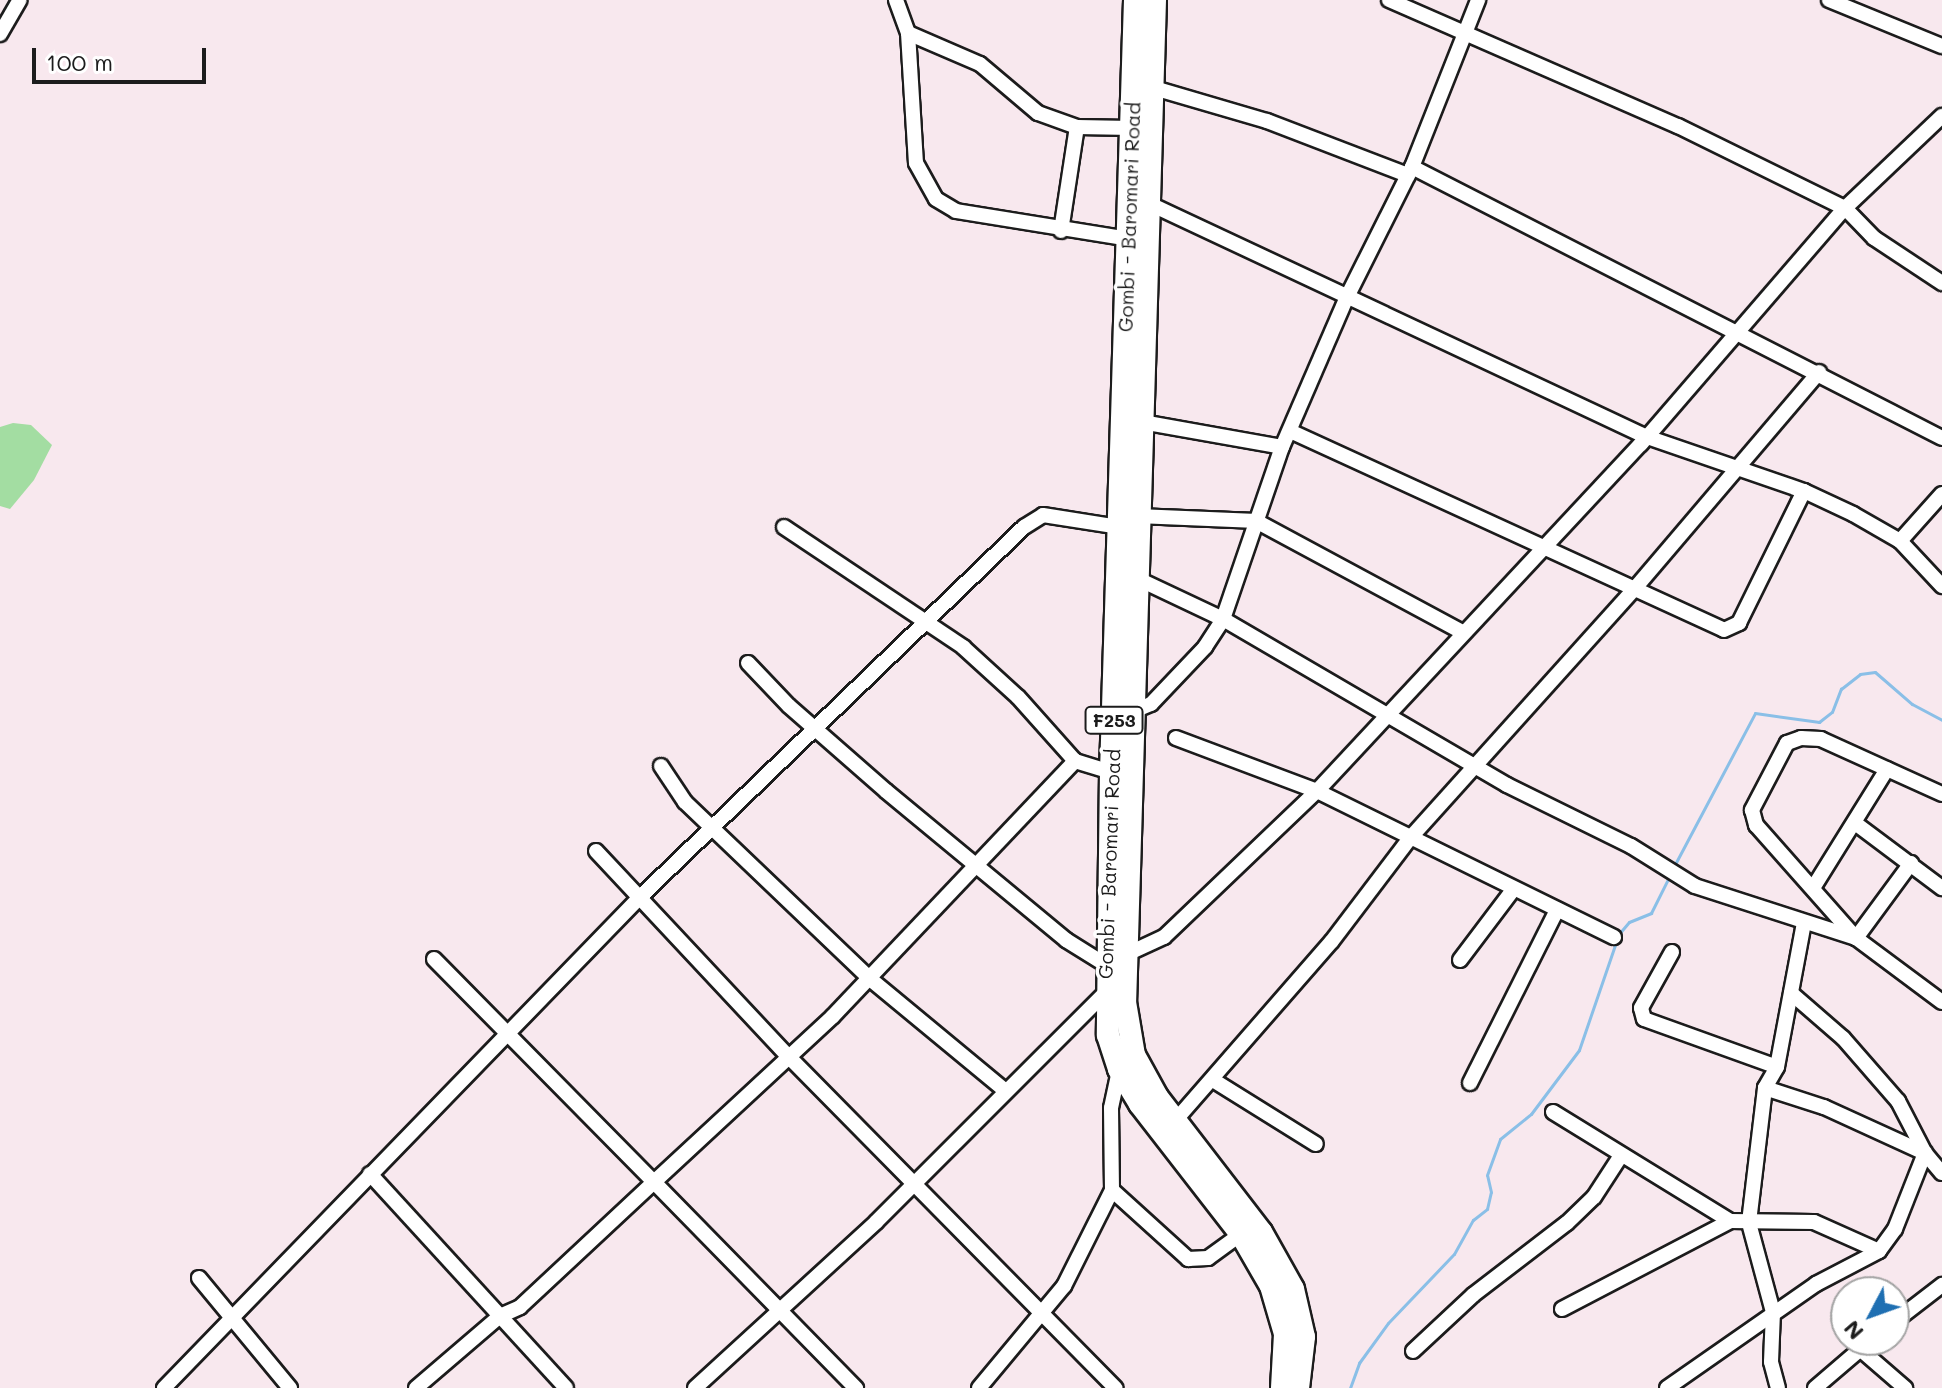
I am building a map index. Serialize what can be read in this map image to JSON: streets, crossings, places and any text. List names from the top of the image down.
{
  "streets": {
    "main road": ["Gombi - Baromari Road", "F253"]
  },
  "scale_bar": "100 m",
  "north": "bottom left"
}
